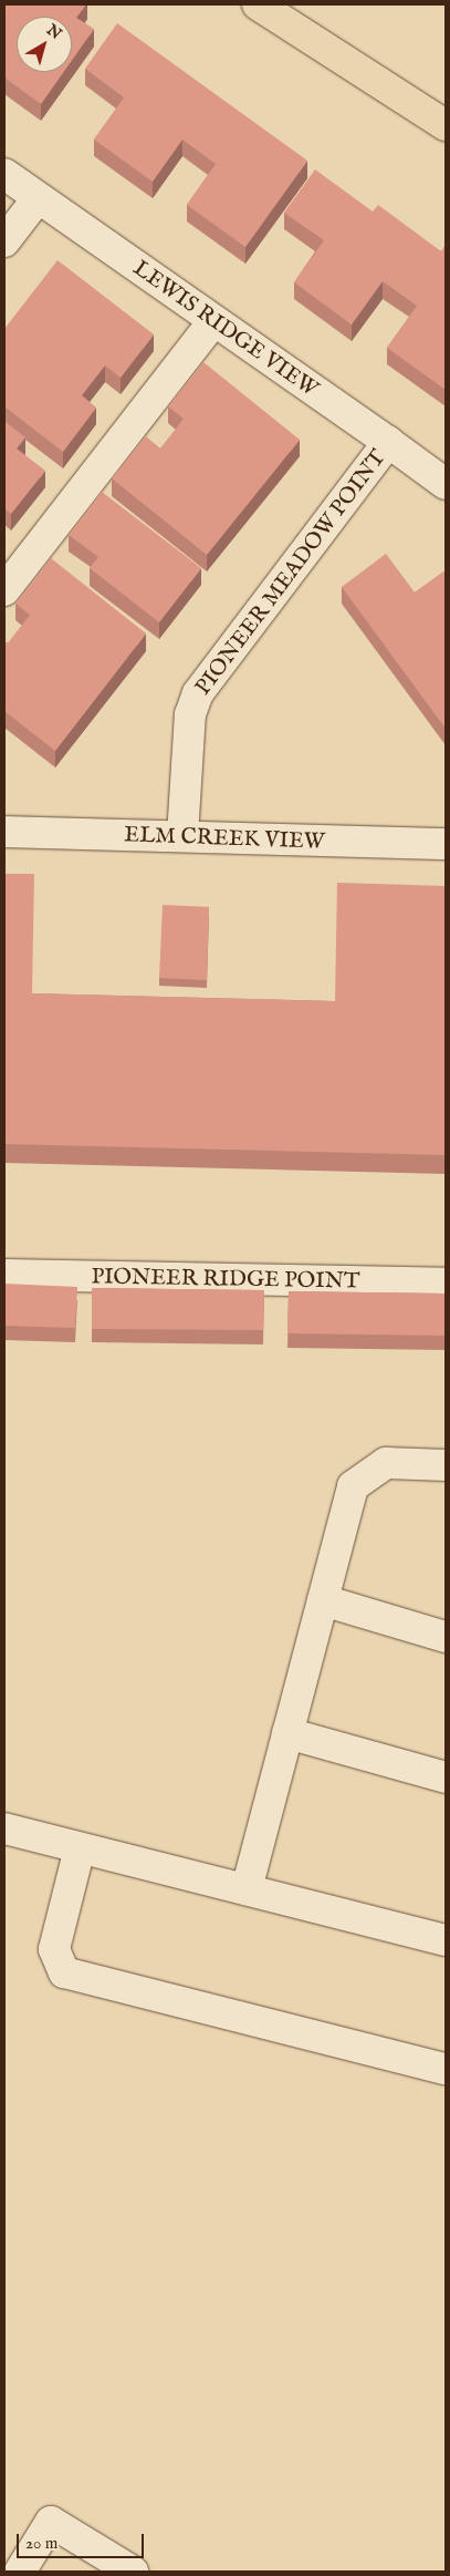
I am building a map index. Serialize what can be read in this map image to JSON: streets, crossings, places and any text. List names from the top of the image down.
{
  "streets": {
    "street": [
      "LEWIS RIDGE VIEW",
      "PIONEER MEADOW POINT",
      "ELM CREEK VIEW",
      "PIONEER RIDGE POINT"
    ]
  },
  "crossings": [
    ["LEWIS RIDGE VIEW", "PIONEER MEADOW POINT"],
    ["PIONEER MEADOW POINT", "ELM CREEK VIEW"]
  ],
  "scale_bar": "20 m",
  "north": "top right"
}
